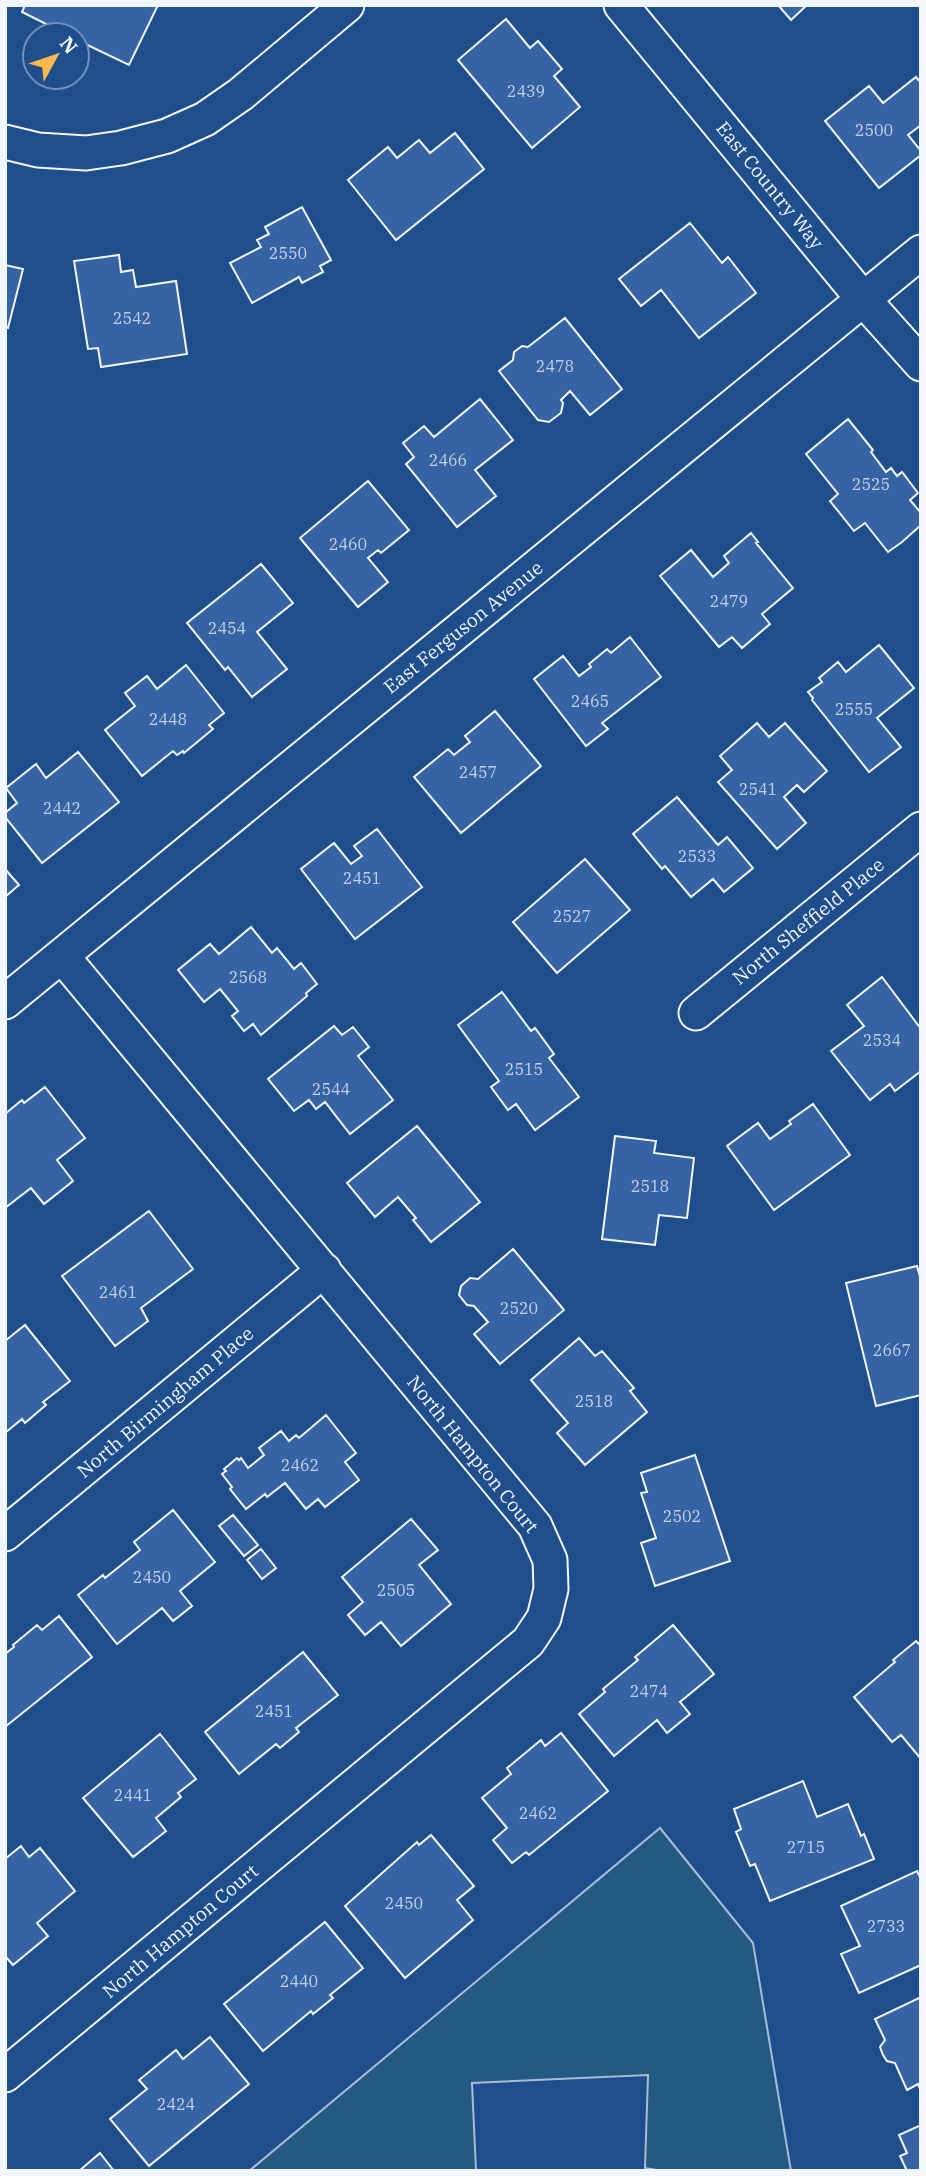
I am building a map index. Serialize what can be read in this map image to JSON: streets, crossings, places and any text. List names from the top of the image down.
{
  "streets": {
    "street": [
      "East Country Way",
      "East Ferguson Avenue",
      "North Sheffield Place",
      "North Birmingham Place",
      "North Hampton Court"
    ]
  },
  "crossings": [
    ["East Country Way", "East Ferguson Avenue"],
    ["East Ferguson Avenue", "North Hampton Court"],
    ["North Birmingham Place", "North Hampton Court"]
  ],
  "house_numbers": [
    "2439",
    "2500",
    "2550",
    "2542",
    "2478",
    "2466",
    "2525",
    "2460",
    "2479",
    "2454",
    "2465",
    "2555",
    "2448",
    "2457",
    "2541",
    "2442",
    "2533",
    "2451",
    "2527",
    "2568",
    "2534",
    "2515",
    "2544",
    "2518",
    "2461",
    "2520",
    "2667",
    "2518",
    "2462",
    "2502",
    "2450",
    "2505",
    "2474",
    "2451",
    "2441",
    "2462",
    "2715",
    "2450",
    "2733",
    "2440",
    "2424"
  ],
  "north": "top right"
}
